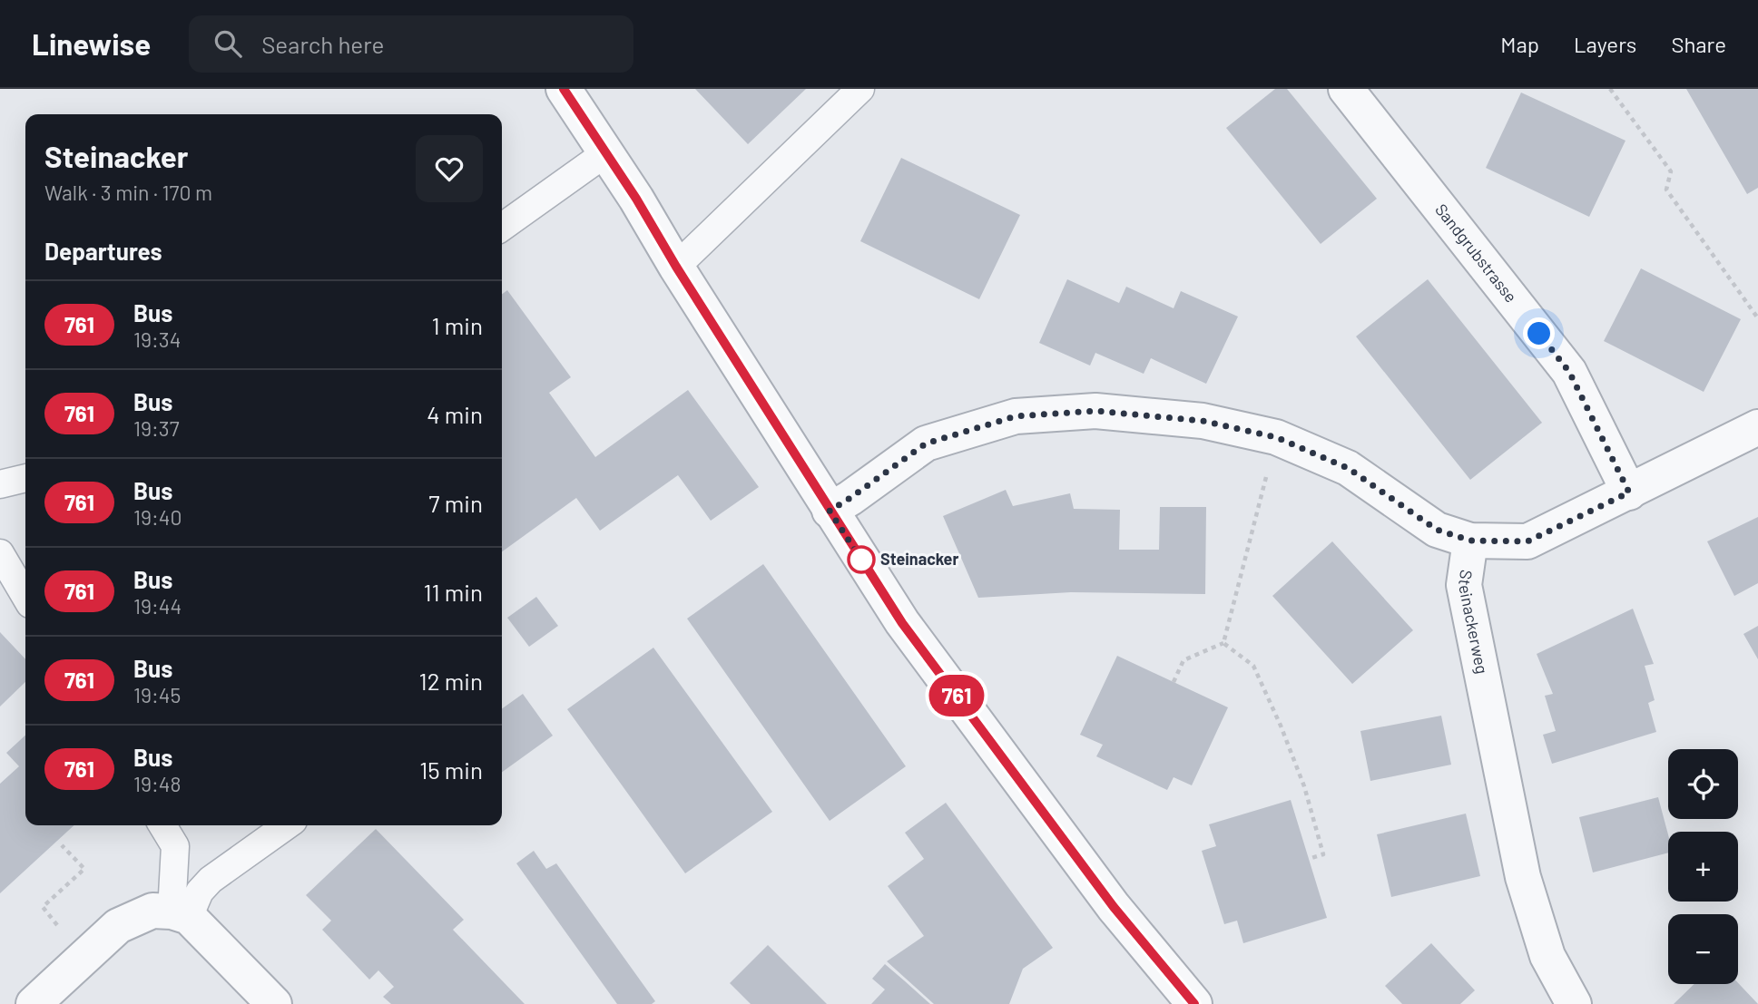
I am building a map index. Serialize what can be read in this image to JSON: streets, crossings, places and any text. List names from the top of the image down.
{
  "streets": {
    "street": ["Sandgrubstrasse", "Steinackerweg"]
  },
  "places": ["Steinacker"],
  "lines": ["bus line 761"],
  "page": {
    "header": "Linewise",
    "search": "Search here",
    "nav": ["Map", "Layers", "Share"],
    "on_map": "761",
    "heading": [
      ["Steinacker", "Walk · 3 min · 170 m"],
      "Departures"
    ],
    "list": [
      {
        "mark": "761",
        "name": "Bus",
        "note": "19:34",
        "value": "1 min"
      },
      {
        "mark": "761",
        "name": "Bus",
        "note": "19:37",
        "value": "4 min"
      },
      {
        "mark": "761",
        "name": "Bus",
        "note": "19:40",
        "value": "7 min"
      },
      {
        "mark": "761",
        "name": "Bus",
        "note": "19:44",
        "value": "11 min"
      },
      {
        "mark": "761",
        "name": "Bus",
        "note": "19:45",
        "value": "12 min"
      },
      {
        "mark": "761",
        "name": "Bus",
        "note": "19:48",
        "value": "15 min"
      }
    ],
    "map_buttons": ["+", "−"]
  }
}
